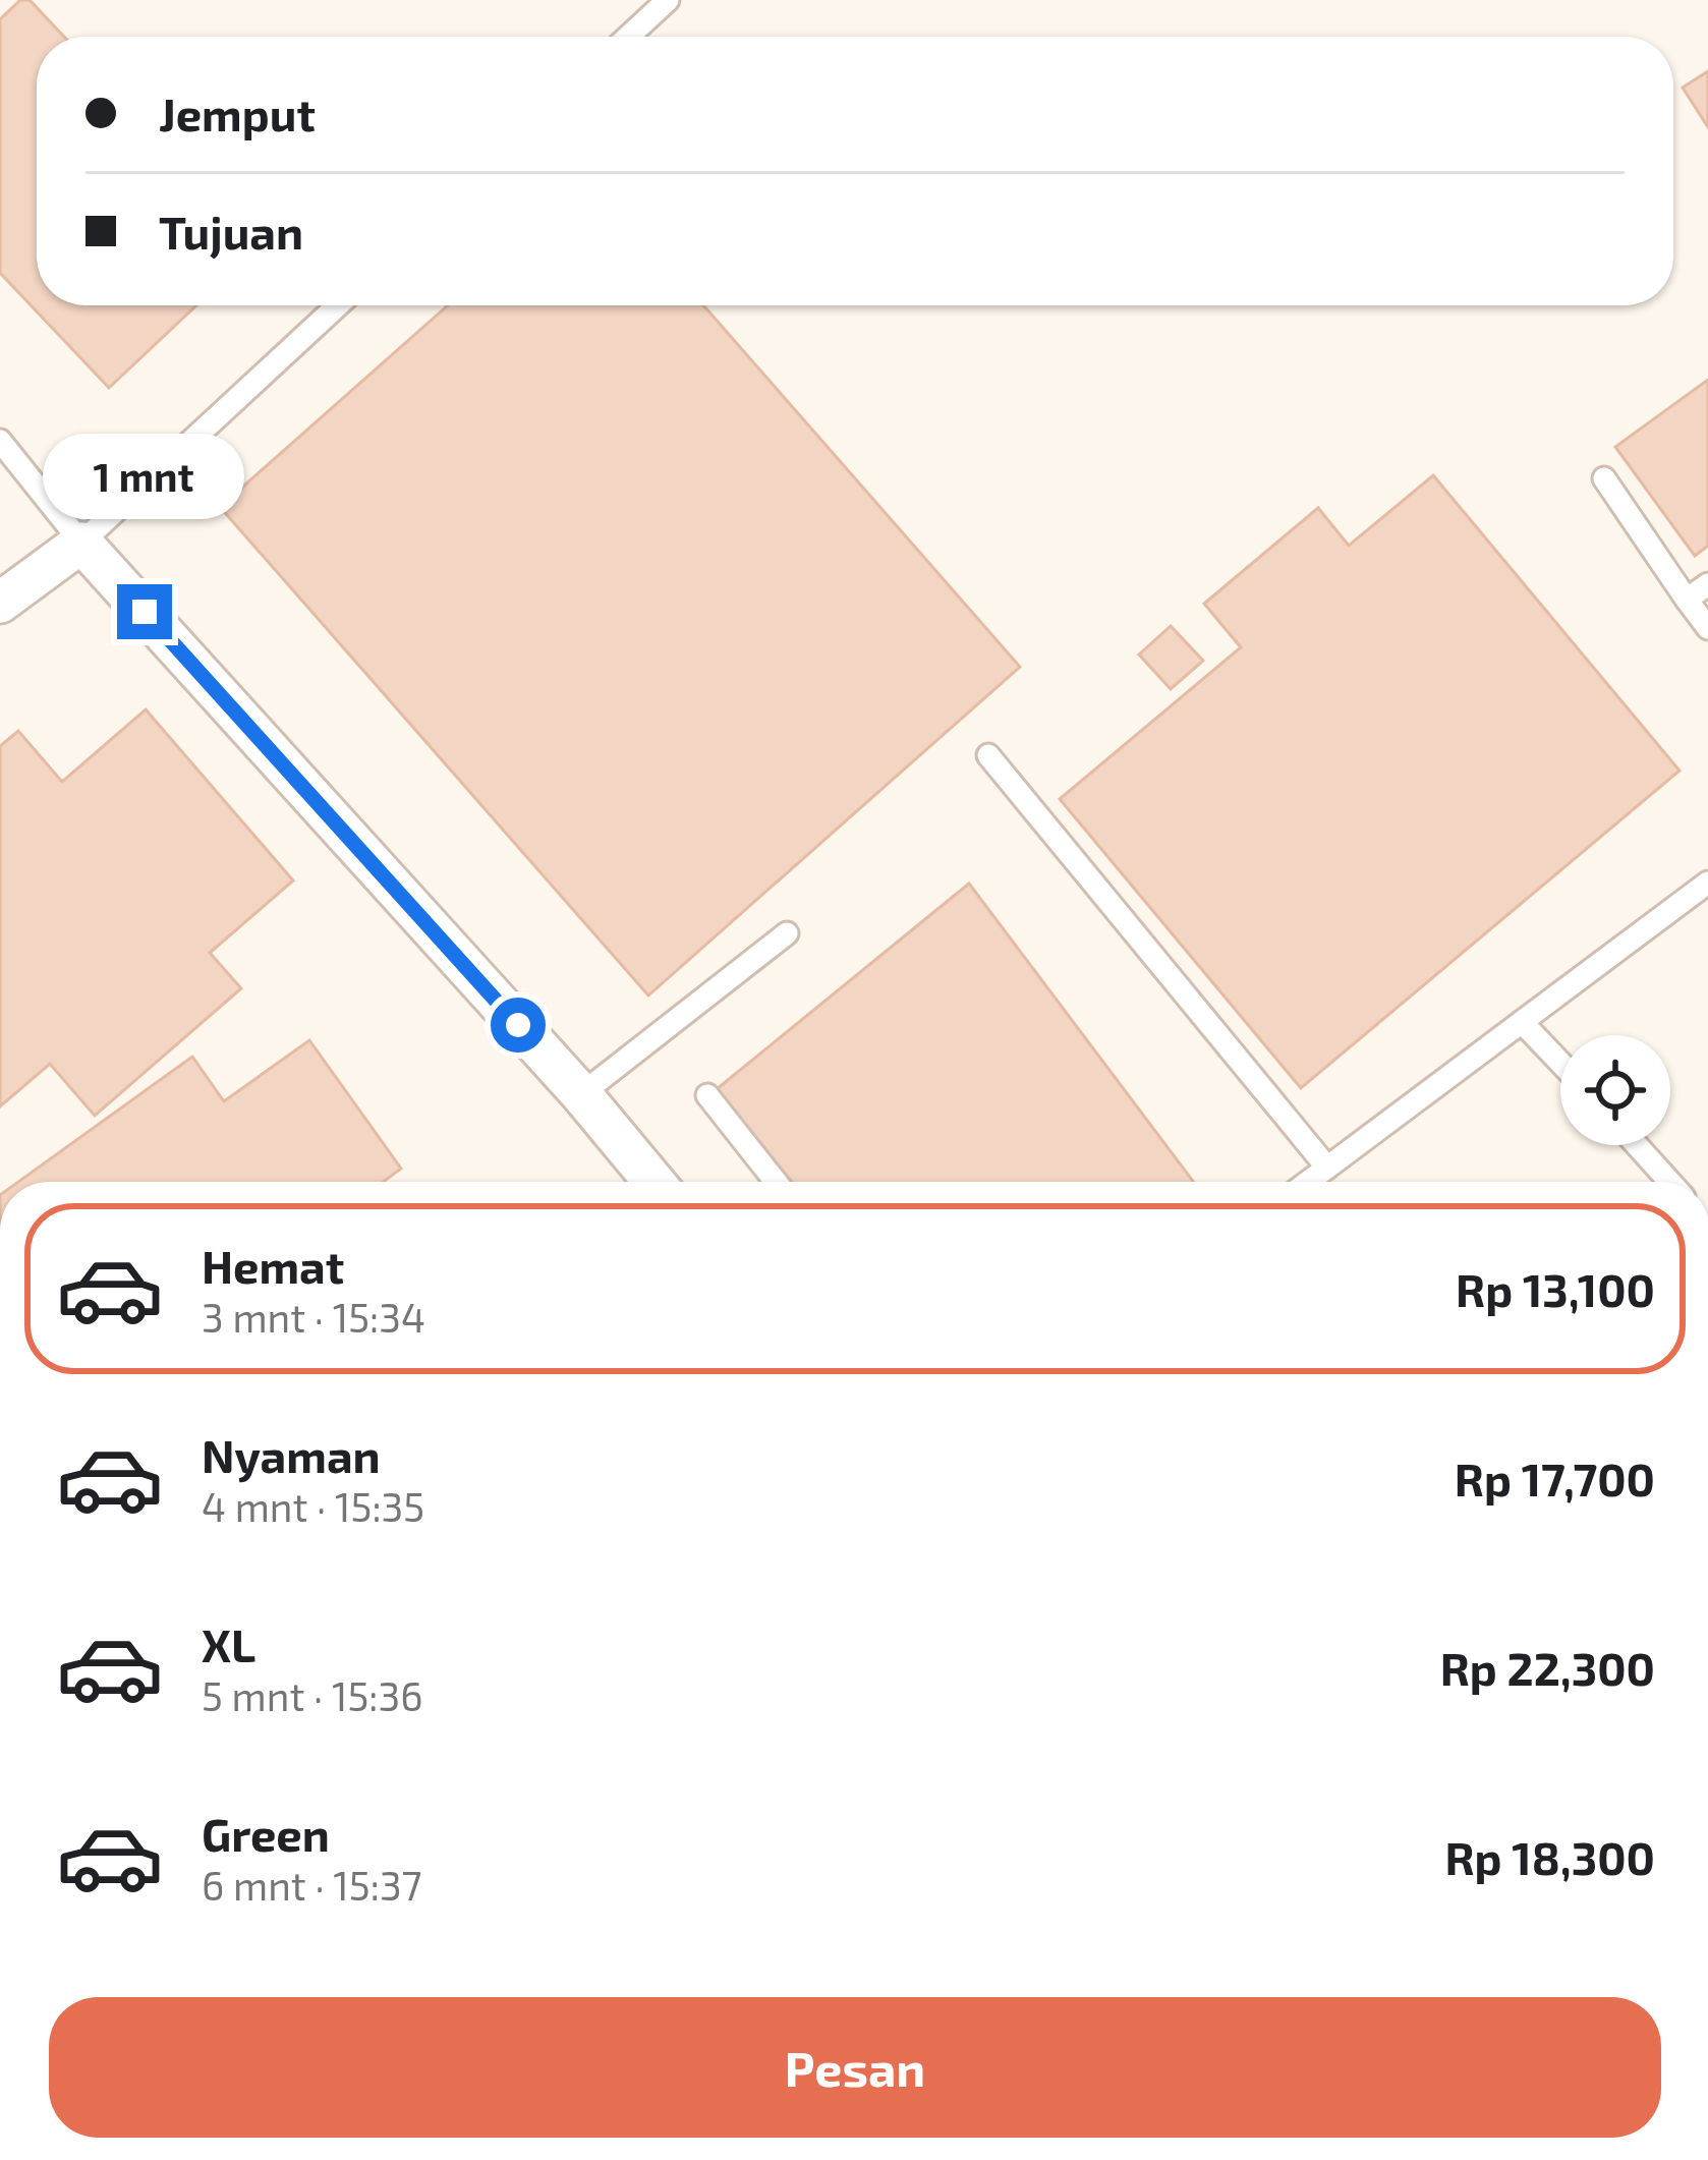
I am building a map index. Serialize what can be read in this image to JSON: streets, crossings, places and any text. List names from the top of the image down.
{
  "page": {
    "banner": ["Jemput", "Tujuan"],
    "bubble": "1 mnt",
    "list": [
      {
        "name": "Hemat",
        "note": "3 mnt · 15:34",
        "value": "Rp 13,100"
      },
      {
        "name": "Nyaman",
        "note": "4 mnt · 15:35",
        "value": "Rp 17,700"
      },
      {
        "name": "XL",
        "note": "5 mnt · 15:36",
        "value": "Rp 22,300"
      },
      {
        "name": "Green",
        "note": "6 mnt · 15:37",
        "value": "Rp 18,300"
      }
    ],
    "buttons": "Pesan"
  }
}
